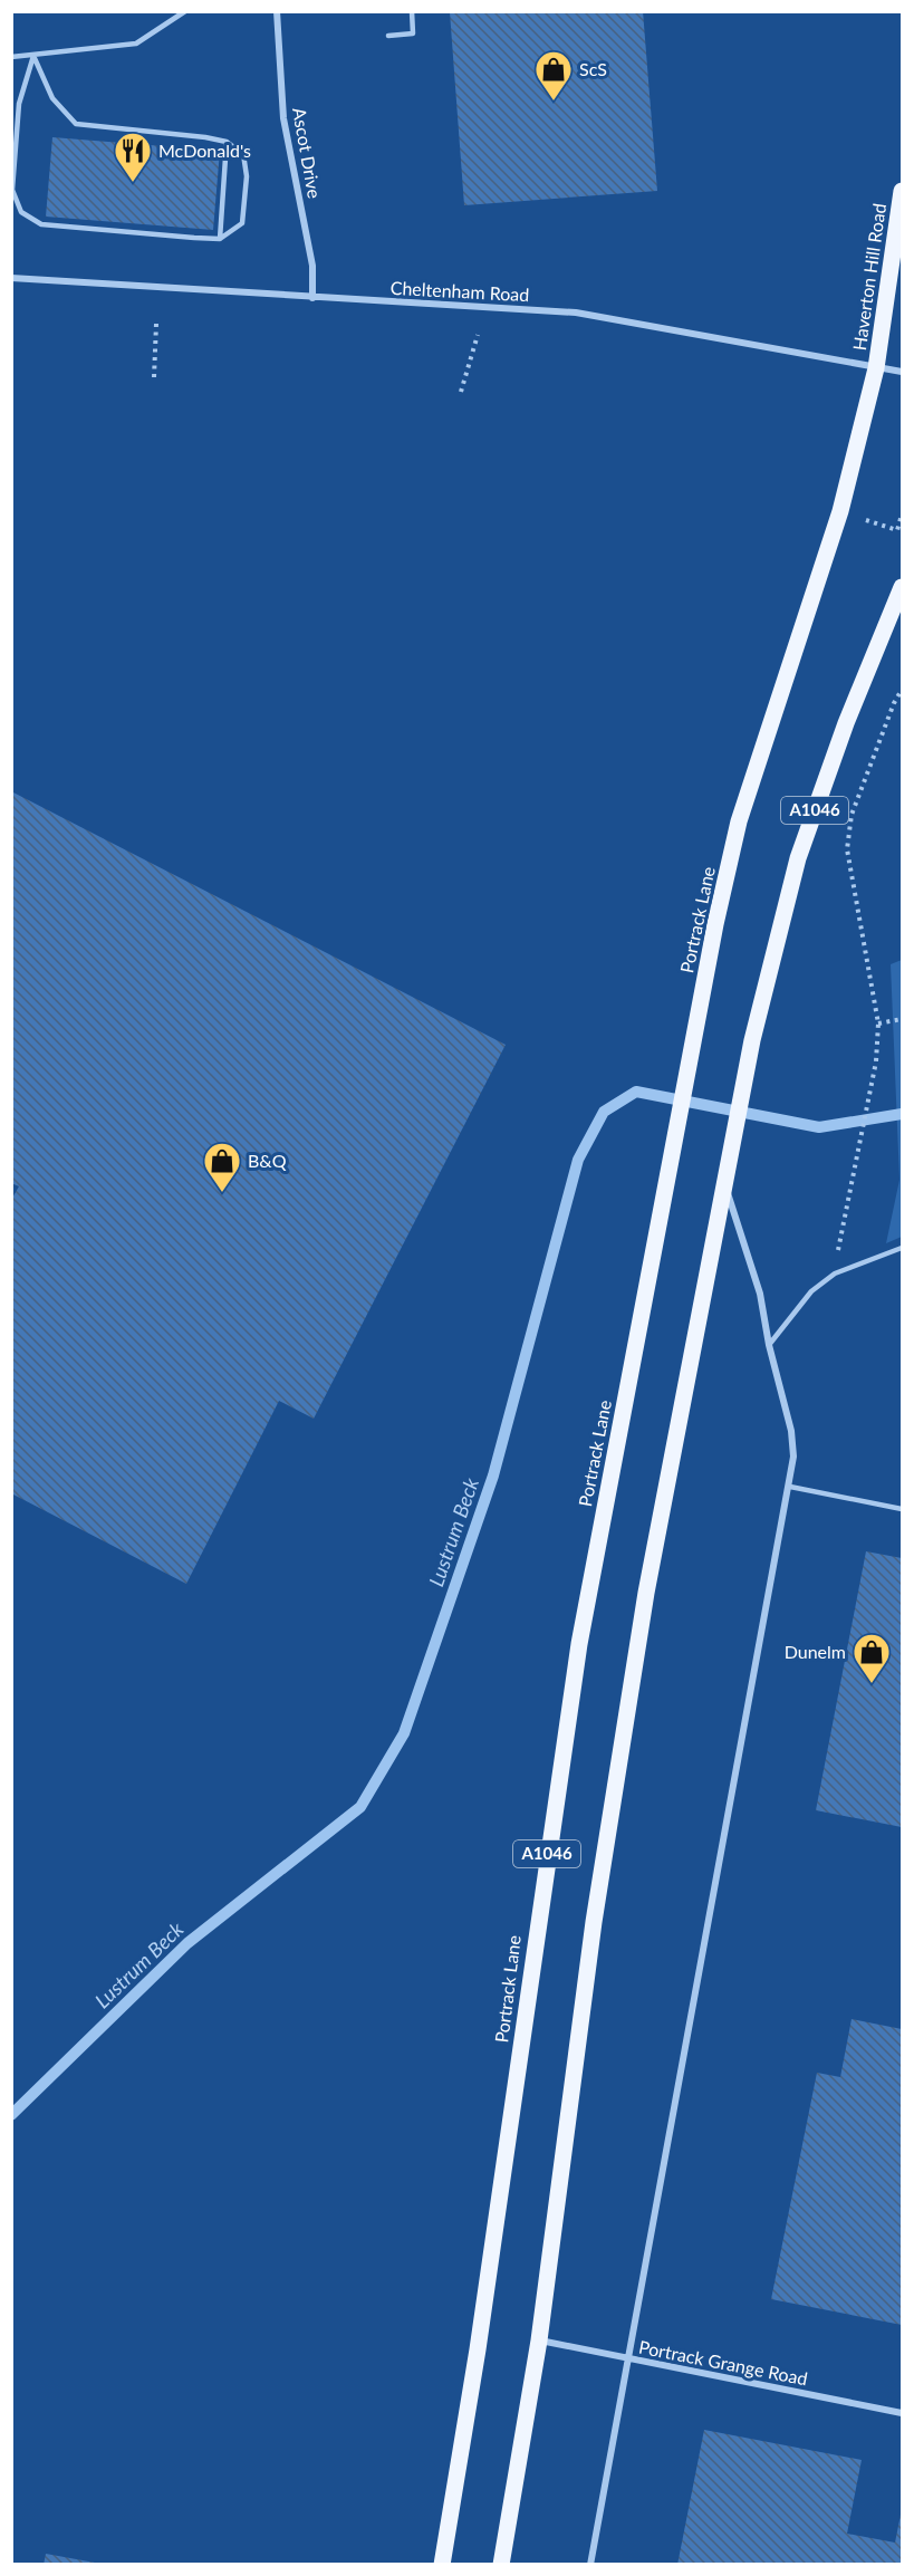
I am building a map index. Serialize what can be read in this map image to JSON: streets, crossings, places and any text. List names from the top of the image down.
{
  "streets": {
    "main road": ["Haverton Hill Road", "A1046", "Portrack Lane"],
    "street": ["Ascot Drive", "Cheltenham Road", "Portrack Grange Road"]
  },
  "crossings": [
    ["Ascot Drive", "Cheltenham Road"],
    ["Haverton Hill Road", "Cheltenham Road"],
    ["Haverton Hill Road", "Portrack Lane"],
    ["Cheltenham Road", "Portrack Lane"],
    ["A1046", "Portrack Grange Road"]
  ],
  "water": ["Lustrum Beck"],
  "places": {
    "shop": ["ScS", "B&Q", "Dunelm"],
    "restaurant": ["McDonald's"]
  }
}
